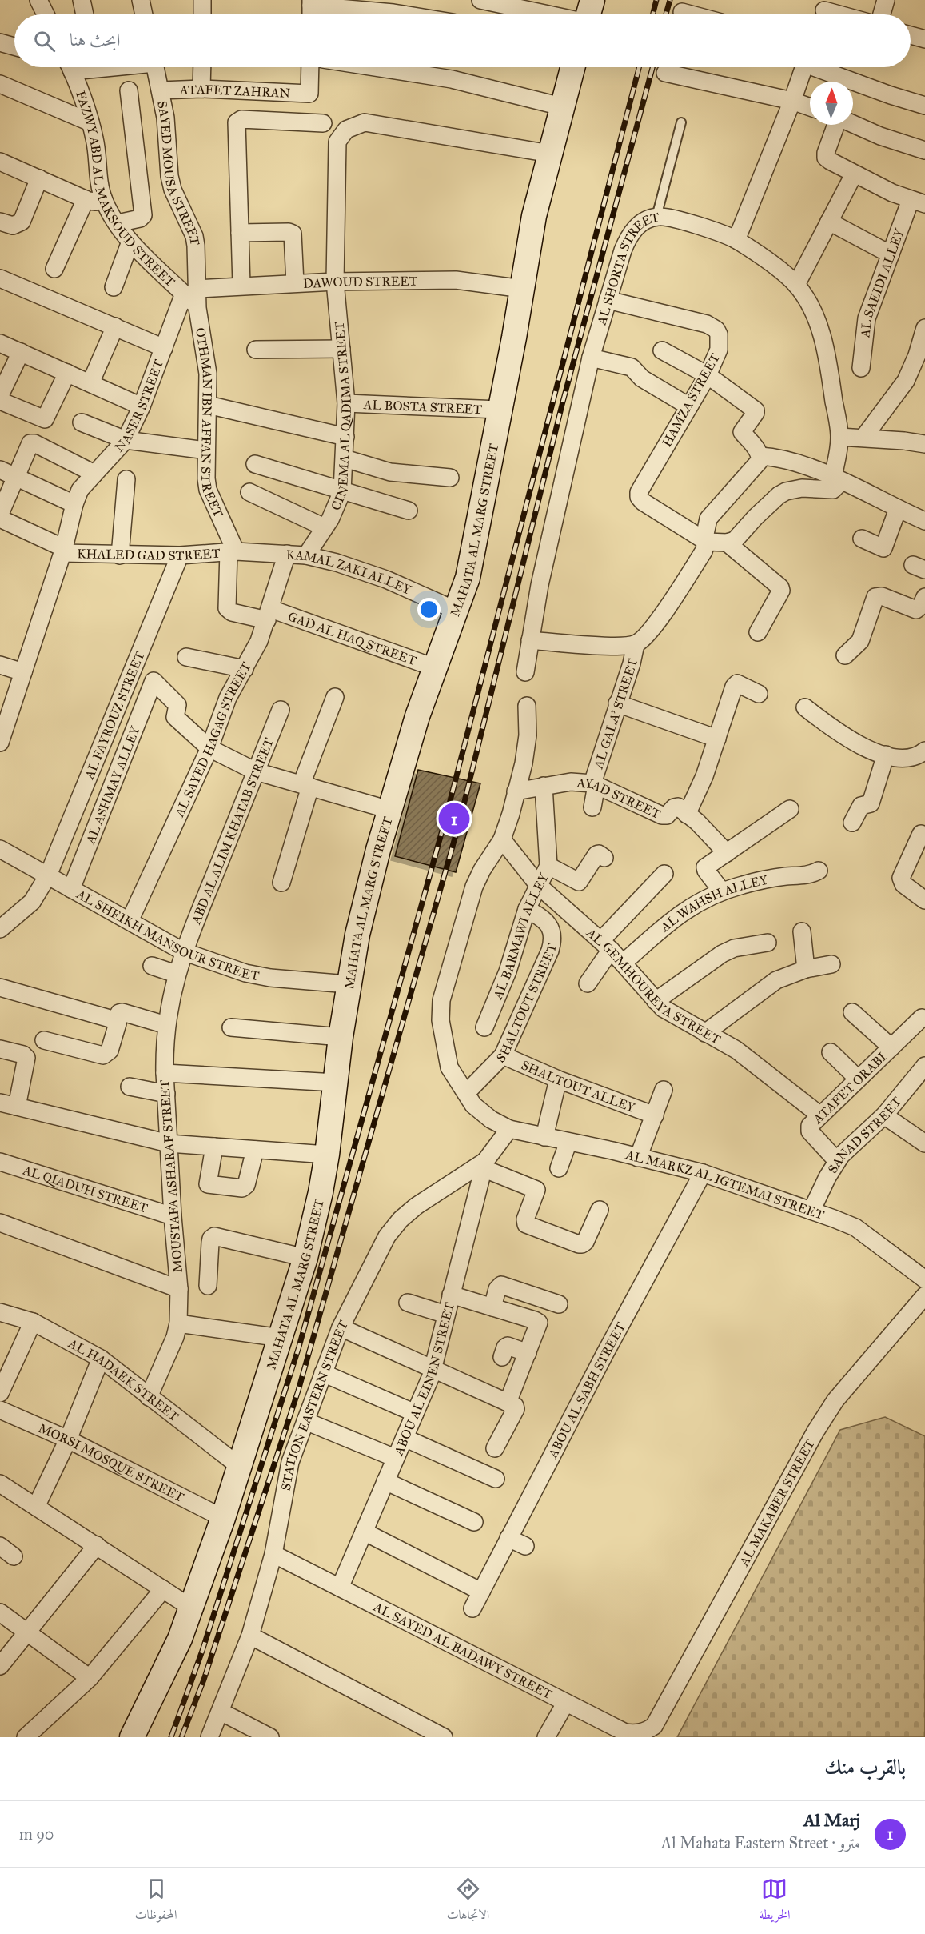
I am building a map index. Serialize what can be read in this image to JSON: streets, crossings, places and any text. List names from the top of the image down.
{
  "streets": {
    "main road": ["MAHATA AL MARG STREET"],
    "street": [
      "ATAFET ZAHRAN",
      "SAYED MOUSA STREET",
      "FAZWY ABD AL MAKSOUD STREET",
      "AL SHORTA STREET",
      "DAWOUD STREET",
      "AL SAEIDI ALLEY",
      "HAMZA STREET",
      "NASER STREET",
      "AL BOSTA STREET",
      "CINEMA AL QADIMA STREET",
      "OTHMAN IBN AFFAN STREET",
      "KHALED GAD STREET",
      "KAMAL ZAKI ALLEY",
      "GAD AL HAQ STREET",
      "AL GALA' STREET",
      "AL FAYROUZ STREET",
      "AL SAYED HAGAG STREET",
      "AL ASHMAY ALLEY",
      "AYAD STREET",
      "ABD AL ALIM KHATAB STREET",
      "AL WAHSH ALLEY",
      "AL SHEIKH MANSOUR STREET",
      "AL BARMAWI ALLEY",
      "AL GEMHOUREYA STREET",
      "SHALTOUT STREET",
      "SHALTOUT ALLEY",
      "ATAFET ORABI",
      "SANAD STREET",
      "MOUSTAFA ASHARAF STREET",
      "AL MARKZ AL IGTEMAI STREET",
      "AL QIADUH STREET",
      "ABOU AL EINEN STREET",
      "AL HADAEK STREET",
      "ABOU AL SABH STREET",
      "STATION EASTERN STREET",
      "MORSI MOSQUE STREET",
      "AL MAKABER STREET",
      "AL SAYED AL BADAWY STREET"
    ]
  },
  "crossings": [
    ["ATAFET ZAHRAN", "SAYED MOUSA STREET"],
    ["SAYED MOUSA STREET", "FAZWY ABD AL MAKSOUD STREET"],
    ["SAYED MOUSA STREET", "DAWOUD STREET"],
    ["SAYED MOUSA STREET", "NASER STREET"],
    ["SAYED MOUSA STREET", "OTHMAN IBN AFFAN STREET"],
    ["FAZWY ABD AL MAKSOUD STREET", "DAWOUD STREET"],
    ["FAZWY ABD AL MAKSOUD STREET", "NASER STREET"],
    ["FAZWY ABD AL MAKSOUD STREET", "OTHMAN IBN AFFAN STREET"],
    ["AL SHORTA STREET", "HAMZA STREET"],
    ["AL SHORTA STREET", "AL GALA' STREET"],
    ["DAWOUD STREET", "NASER STREET"],
    ["DAWOUD STREET", "CINEMA AL QADIMA STREET"],
    ["DAWOUD STREET", "OTHMAN IBN AFFAN STREET"],
    ["DAWOUD STREET", "MAHATA AL MARG STREET"],
    ["HAMZA STREET", "AL GALA' STREET"],
    ["NASER STREET", "OTHMAN IBN AFFAN STREET"],
    ["NASER STREET", "KHALED GAD STREET"],
    ["AL BOSTA STREET", "CINEMA AL QADIMA STREET"],
    ["AL BOSTA STREET", "MAHATA AL MARG STREET"],
    ["CINEMA AL QADIMA STREET", "MAHATA AL MARG STREET"],
    ["CINEMA AL QADIMA STREET", "KAMAL ZAKI ALLEY"],
    ["OTHMAN IBN AFFAN STREET", "KHALED GAD STREET"],
    ["OTHMAN IBN AFFAN STREET", "KAMAL ZAKI ALLEY"],
    ["OTHMAN IBN AFFAN STREET", "GAD AL HAQ STREET"],
    ["MAHATA AL MARG STREET", "KAMAL ZAKI ALLEY"],
    ["MAHATA AL MARG STREET", "GAD AL HAQ STREET"],
    ["MAHATA AL MARG STREET", "AL SHEIKH MANSOUR STREET"],
    ["MAHATA AL MARG STREET", "AL HADAEK STREET"],
    ["MAHATA AL MARG STREET", "MORSI MOSQUE STREET"],
    ["KHALED GAD STREET", "KAMAL ZAKI ALLEY"],
    ["KHALED GAD STREET", "GAD AL HAQ STREET"],
    ["KHALED GAD STREET", "AL FAYROUZ STREET"],
    ["KAMAL ZAKI ALLEY", "GAD AL HAQ STREET"],
    ["KAMAL ZAKI ALLEY", "AL SAYED HAGAG STREET"],
    ["GAD AL HAQ STREET", "AL SAYED HAGAG STREET"],
    ["AL GALA' STREET", "AYAD STREET"],
    ["AL FAYROUZ STREET", "AL SHEIKH MANSOUR STREET"],
    ["AL SAYED HAGAG STREET", "AL ASHMAY ALLEY"],
    ["AL SAYED HAGAG STREET", "AL SHEIKH MANSOUR STREET"],
    ["AL ASHMAY ALLEY", "AL SHEIKH MANSOUR STREET"],
    ["AYAD STREET", "AL BARMAWI ALLEY"],
    ["AYAD STREET", "AL MARKZ AL IGTEMAI STREET"],
    ["ABD AL ALIM KHATAB STREET", "AL SHEIKH MANSOUR STREET"],
    ["ABD AL ALIM KHATAB STREET", "MOUSTAFA ASHARAF STREET"],
    ["AL WAHSH ALLEY", "AL GEMHOUREYA STREET"],
    ["AL SHEIKH MANSOUR STREET", "MOUSTAFA ASHARAF STREET"],
    ["AL BARMAWI ALLEY", "AL GEMHOUREYA STREET"],
    ["AL BARMAWI ALLEY", "SHALTOUT STREET"],
    ["AL GEMHOUREYA STREET", "ATAFET ORABI"],
    ["AL GEMHOUREYA STREET", "AL MARKZ AL IGTEMAI STREET"],
    ["SHALTOUT STREET", "SHALTOUT ALLEY"],
    ["SHALTOUT STREET", "AL MARKZ AL IGTEMAI STREET"],
    ["ATAFET ORABI", "SANAD STREET"],
    ["SANAD STREET", "AL MARKZ AL IGTEMAI STREET"],
    ["MOUSTAFA ASHARAF STREET", "AL QIADUH STREET"],
    ["MOUSTAFA ASHARAF STREET", "AL HADAEK STREET"],
    ["AL MARKZ AL IGTEMAI STREET", "ABOU AL SABH STREET"],
    ["AL MARKZ AL IGTEMAI STREET", "STATION EASTERN STREET"],
    ["ABOU AL EINEN STREET", "STATION EASTERN STREET"],
    ["ABOU AL EINEN STREET", "AL SAYED AL BADAWY STREET"],
    ["STATION EASTERN STREET", "AL SAYED AL BADAWY STREET"],
    ["AL MAKABER STREET", "AL SAYED AL BADAWY STREET"]
  ],
  "north": "top",
  "page": {
    "search": "ابحث هنا",
    "pins": "1",
    "heading": "بالقرب منك",
    "list": [
      {
        "mark": "1",
        "name": "Al Marj",
        "note": "مترو · Al Mahata Eastern Street",
        "value": "90 m"
      }
    ],
    "nav": ["الخريطة", "الاتجاهات", "المحفوظات"]
  }
}
